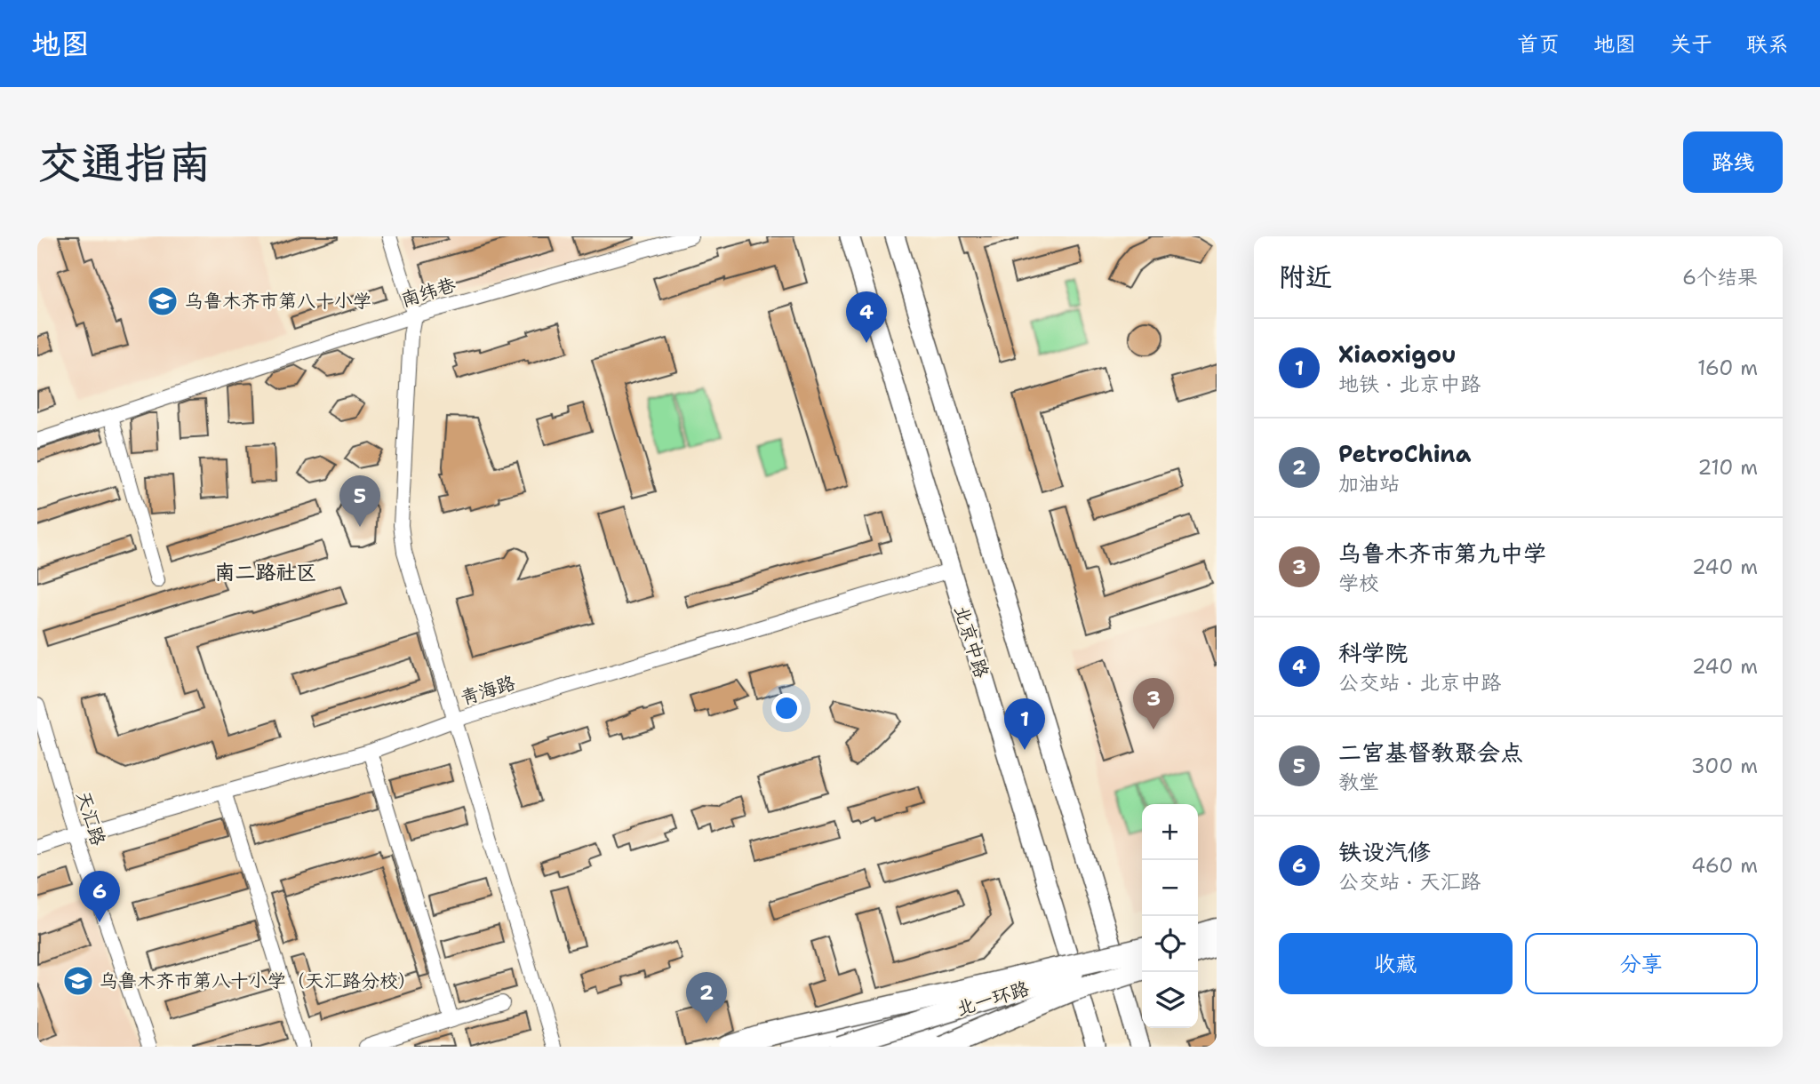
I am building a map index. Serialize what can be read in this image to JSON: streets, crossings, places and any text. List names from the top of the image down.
{
  "streets": {
    "highway": ["北一环路"],
    "main road": ["北京中路"],
    "street": ["南纬巷", "青海路", "天汇路"]
  },
  "crossings": [
    ["北京中路", "青海路"],
    ["北京中路", "北一环路"],
    ["青海路", "天汇路"]
  ],
  "districts": ["南二路社区"],
  "places": {
    "school or university": ["乌鲁木齐市第八十小学", "乌鲁木齐市第八十小学（天汇路分校）"]
  },
  "page": {
    "header": "地图",
    "nav": [
      "首页",
      "地图",
      "关于",
      "联系"
    ],
    "buttons": [
      "路线",
      ["收藏", "分享"]
    ],
    "title": "交通指南",
    "heading": ["附近", "6个结果"],
    "pins": [
      "4",
      "5",
      "3",
      "1",
      "6",
      "2"
    ],
    "list": [
      {
        "mark": "1",
        "name": "Xiaoxigou",
        "note": "地铁 · 北京中路",
        "value": "160 m"
      },
      {
        "mark": "2",
        "name": "PetroChina",
        "note": "加油站",
        "value": "210 m"
      },
      {
        "mark": "3",
        "name": "乌鲁木齐市第九中学",
        "note": "学校",
        "value": "240 m"
      },
      {
        "mark": "4",
        "name": "科学院",
        "note": "公交站 · 北京中路",
        "value": "240 m"
      },
      {
        "mark": "5",
        "name": "二宫基督教聚会点",
        "note": "教堂",
        "value": "300 m"
      },
      {
        "mark": "6",
        "name": "铁设汽修",
        "note": "公交站 · 天汇路",
        "value": "460 m"
      }
    ],
    "map_buttons": ["+", "−"]
  }
}
